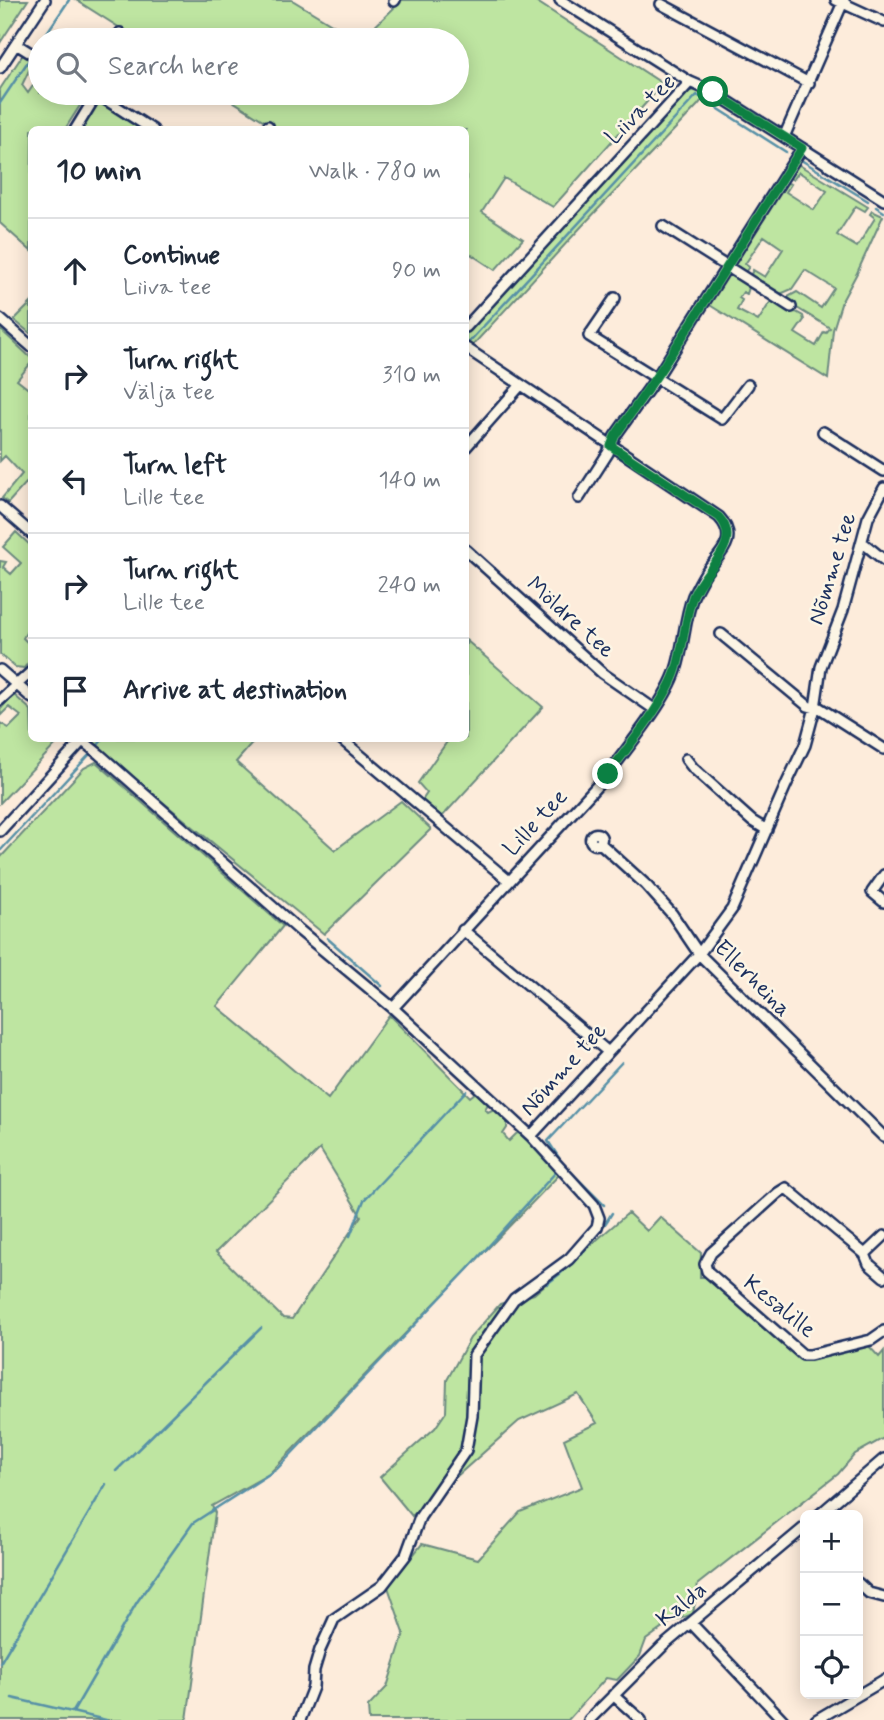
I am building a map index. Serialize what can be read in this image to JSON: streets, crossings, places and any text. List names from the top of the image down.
{
  "streets": {
    "street": [
      "Liiva tee",
      "Nõmme tee",
      "Möldre tee",
      "Lille tee",
      "Ellerheina",
      "Kesalille",
      "Kalda"
    ]
  },
  "crossings": [
    ["Nõmme tee", "Ellerheina"],
    ["Möldre tee", "Lille tee"]
  ],
  "page": {
    "search": "Search here",
    "heading": ["10 min", "Walk · 780 m"],
    "list": [
      ["Continue", "Liiva tee", "90 m"],
      ["Turn right", "Välja tee", "310 m"],
      ["Turn left", "Lille tee", "140 m"],
      ["Turn right", "Lille tee", "240 m"],
      "Arrive at destination"
    ],
    "map_buttons": ["+", "−"]
  }
}
